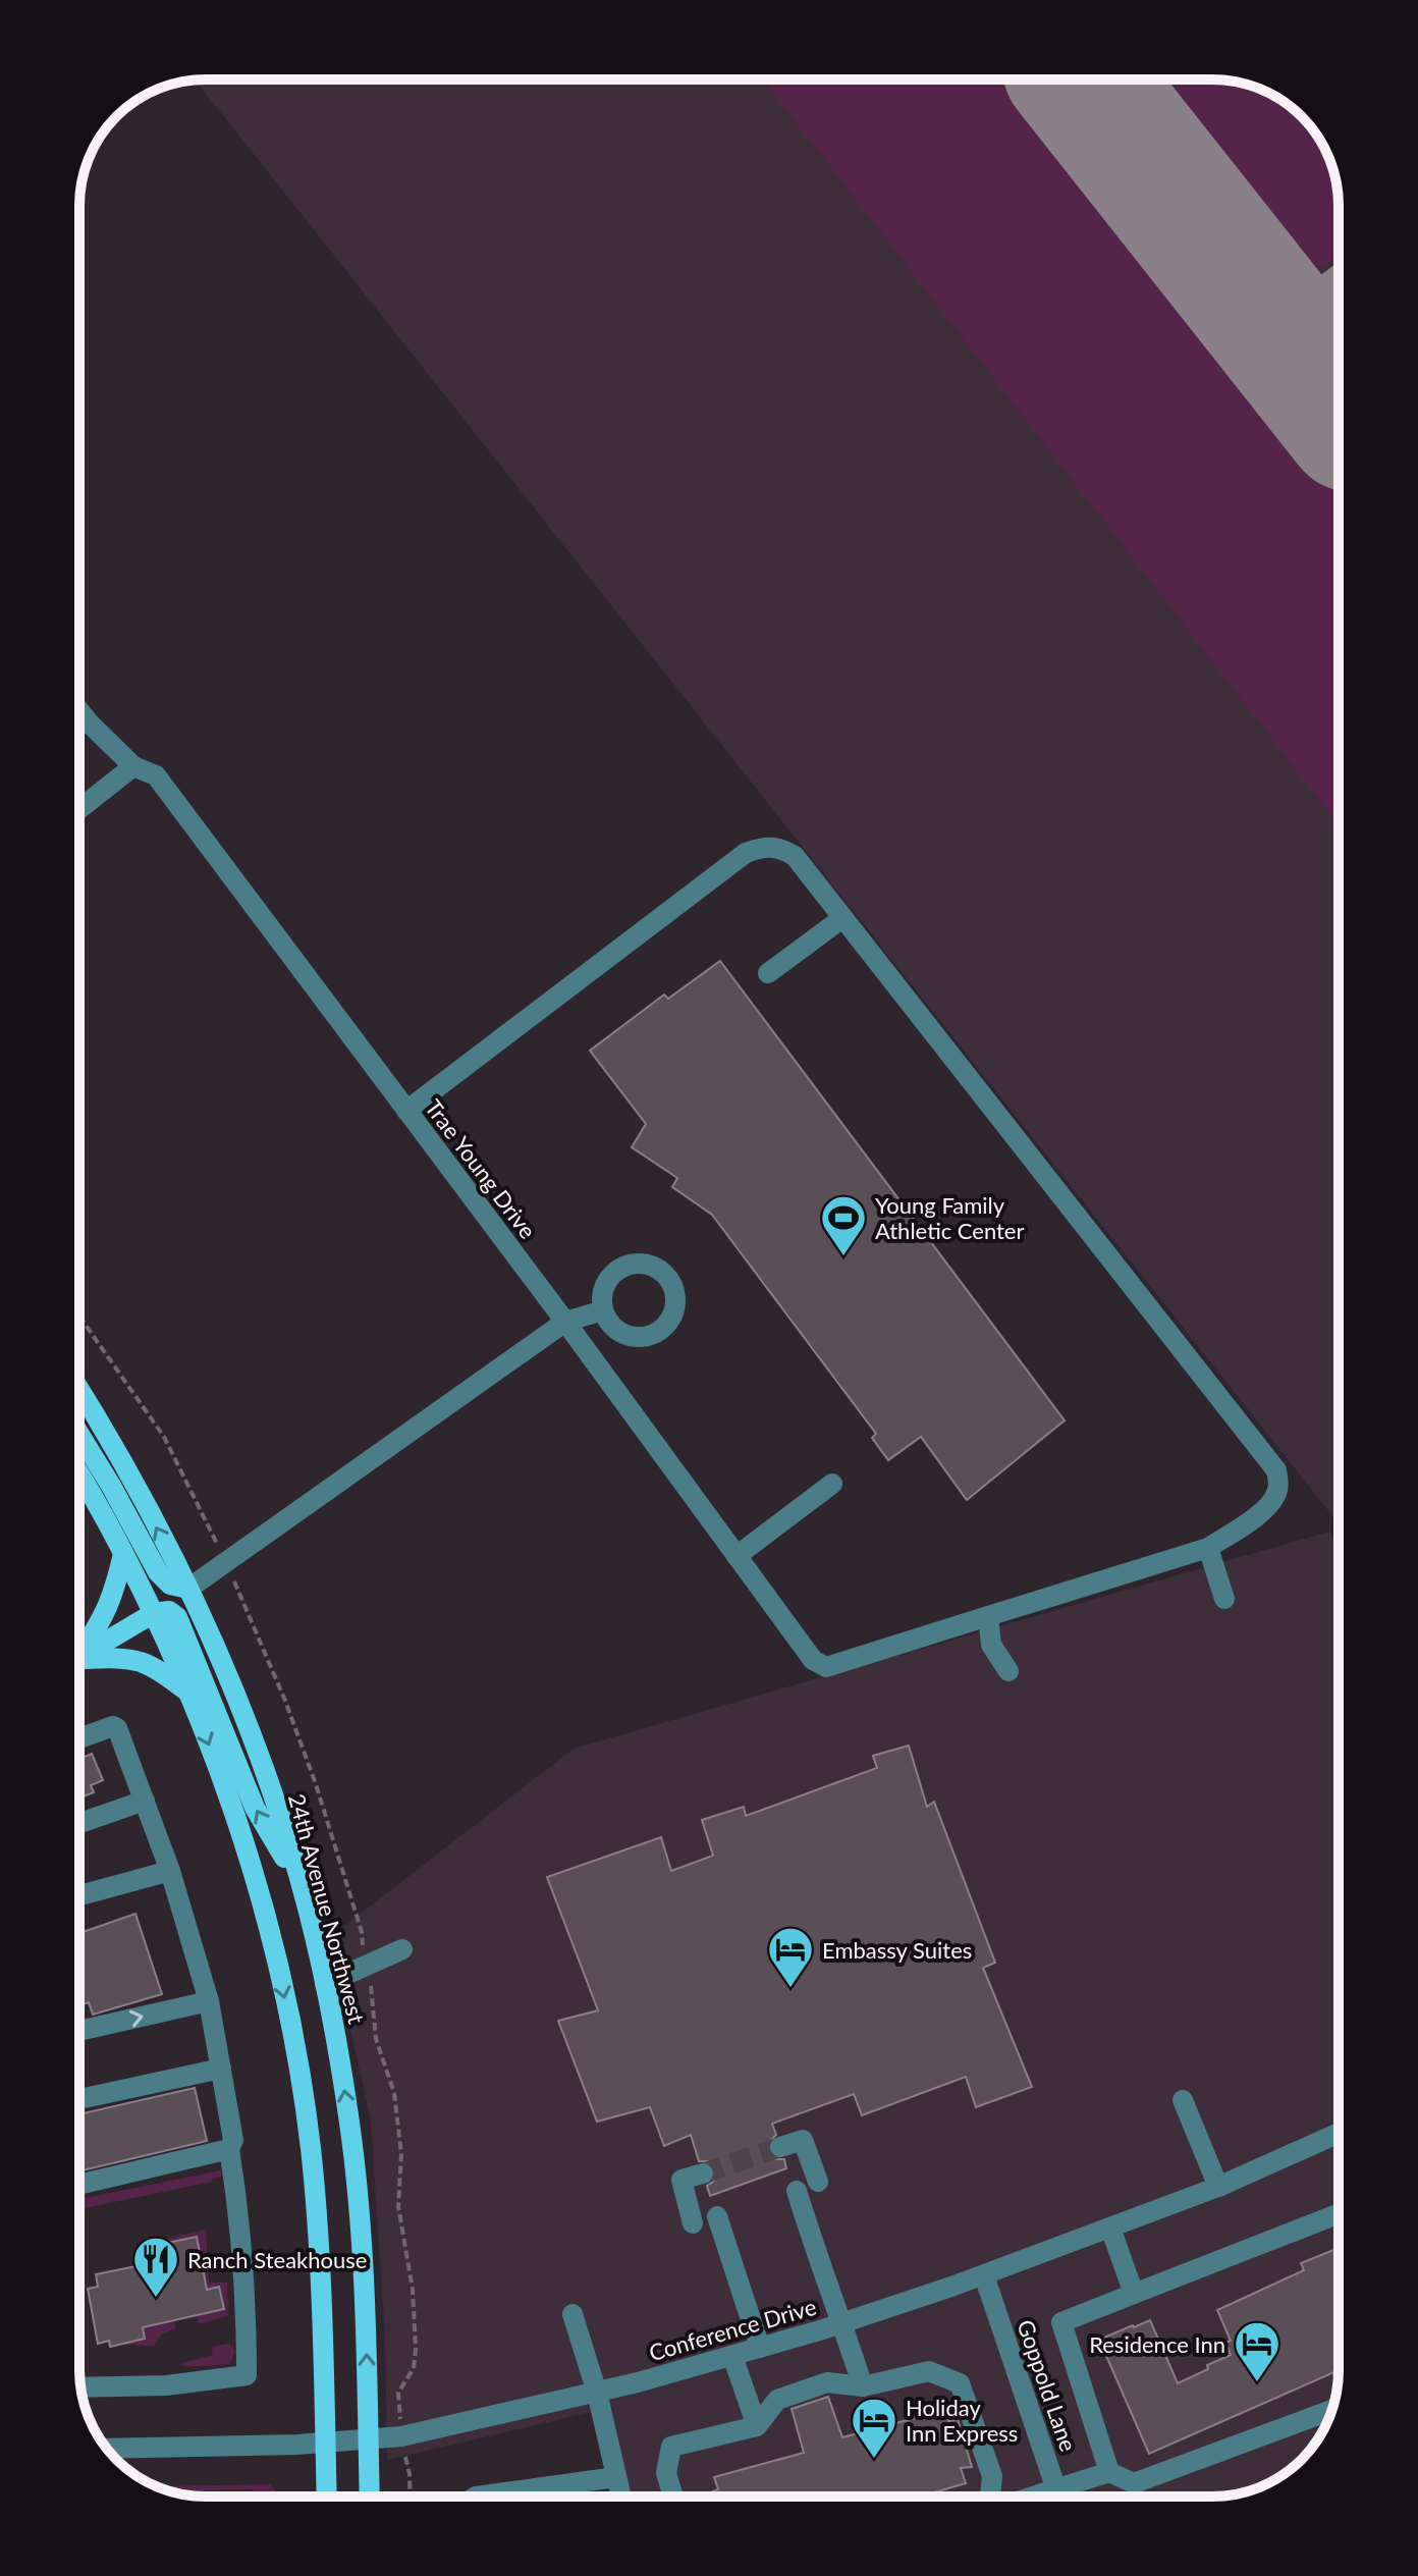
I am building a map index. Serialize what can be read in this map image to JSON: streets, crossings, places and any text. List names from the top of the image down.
{
  "streets": {
    "main road": ["24th Avenue Northwest"],
    "street": ["Trae Young Drive", "Conference Drive", "Goppold Lane"]
  },
  "crossings": [
    ["24th Avenue Northwest", "Conference Drive"],
    ["Conference Drive", "Goppold Lane"]
  ],
  "places": {
    "sports": ["Young Family Athletic Center"],
    "hotel": ["Embassy Suites", "Residence Inn", "Holiday Inn Express"],
    "restaurant": ["Ranch Steakhouse"]
  }
}
